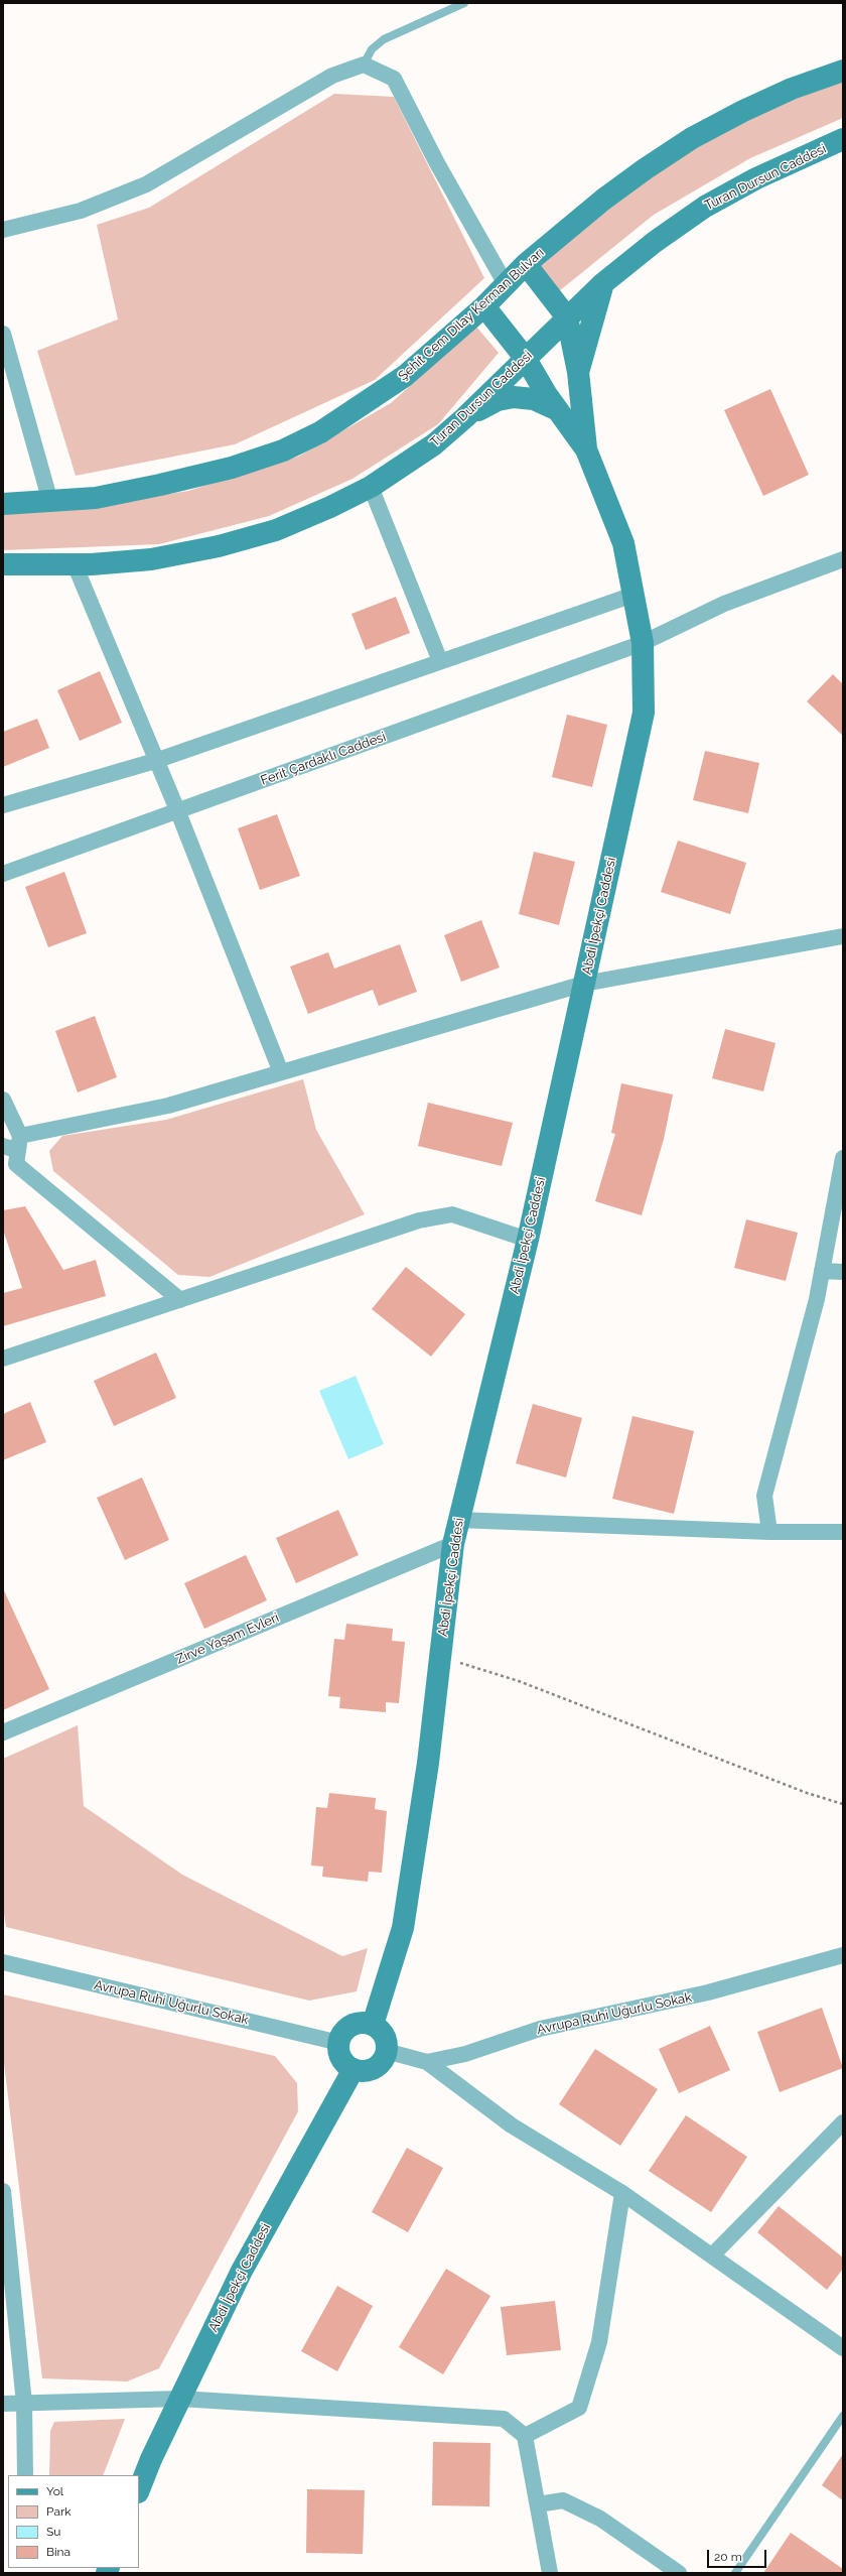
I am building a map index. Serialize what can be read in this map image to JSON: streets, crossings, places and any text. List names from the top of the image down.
{
  "streets": {
    "main road": ["Turan Dursun Caddesi", "Şehit Cem Dilay Kerman Bulvarı", "Abdi İpekçi Caddesi"],
    "street": ["Ferit Çardaklı Caddesi", "Zirve Yaşam Evleri", "Avrupa Ruhi Uğurlu Sokak"]
  },
  "crossings": [
    ["Ferit Çardaklı Caddesi", "Abdi İpekçi Caddesi"],
    ["Abdi İpekçi Caddesi", "Zirve Yaşam Evleri"],
    ["Abdi İpekçi Caddesi", "Avrupa Ruhi Uğurlu Sokak"]
  ],
  "legend": [
    "Yol",
    "Park",
    "Su",
    "Bina"
  ],
  "scale_bar": "20 m"
}
